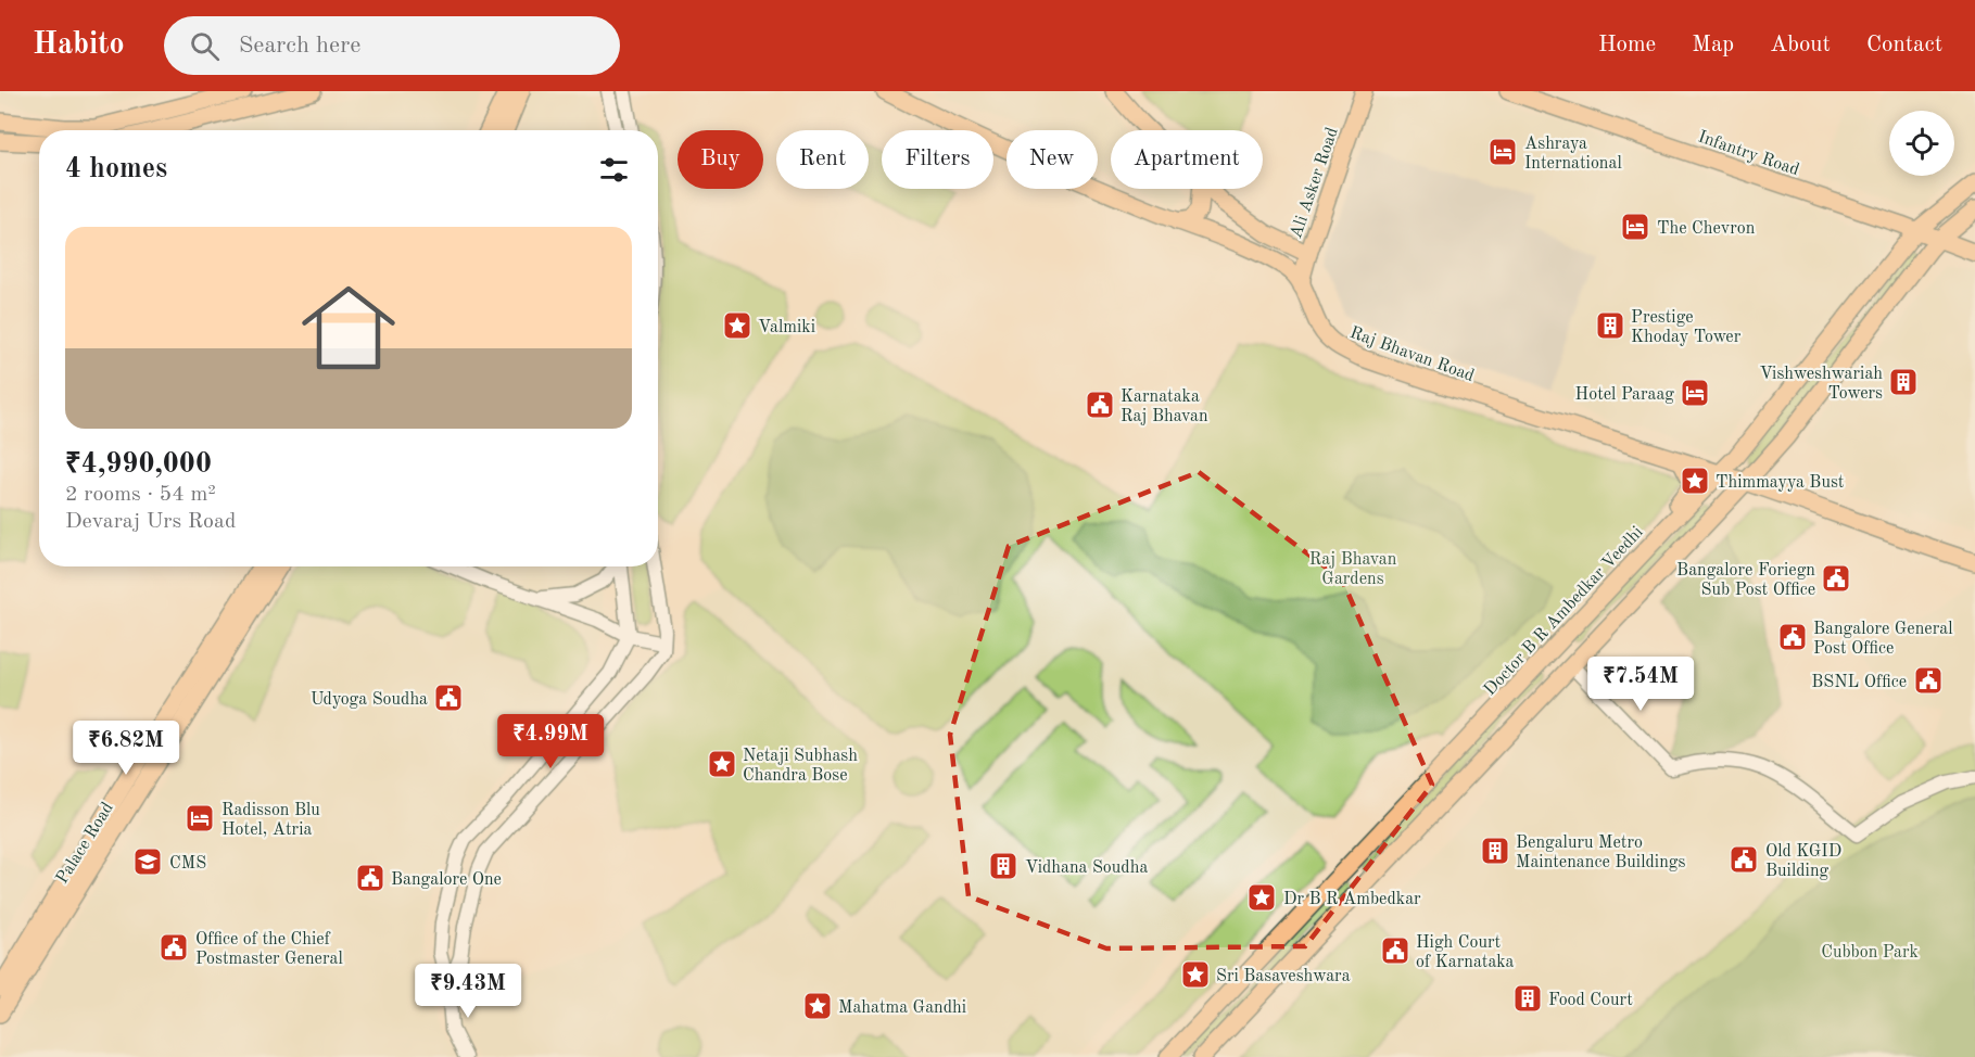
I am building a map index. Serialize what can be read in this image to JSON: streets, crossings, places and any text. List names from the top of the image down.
{
  "streets": {
    "main road": [
      "Infantry Road",
      "Ali Asker Road",
      "Raj Bhavan Road",
      "Doctor B R Ambedkar Veedhi",
      "Palace Road"
    ]
  },
  "crossings": [
    ["Infantry Road", "Doctor B R Ambedkar Veedhi"],
    ["Ali Asker Road", "Raj Bhavan Road"],
    ["Raj Bhavan Road", "Doctor B R Ambedkar Veedhi"]
  ],
  "parks": ["Raj Bhavan Gardens", "Cubbon Park"],
  "places": {
    "hotel": [
      "Ashraya International",
      "The Chevron",
      "Hotel Paraag",
      "Radisson Blu Hotel, Atria"
    ],
    "place": [
      "Valmiki",
      "Thimmayya Bust",
      "Netaji Subhash Chandra Bose",
      "Dr B R Ambedkar",
      "Sri Basaveshwara",
      "Mahatma Gandhi"
    ],
    "building": [
      "Prestige Khoday Tower",
      "Vishweshwariah Towers",
      "Bengaluru Metro Maintenance Buildings",
      "Vidhana Soudha",
      "Food Court"
    ],
    "public building": [
      "Karnataka Raj Bhavan",
      "Bangalore Foriegn Sub Post Office",
      "Bangalore General Post Office",
      "BSNL Office",
      "Udyoga Soudha",
      "Old KGID Building",
      "Bangalore One",
      "Office of the Chief Postmaster General",
      "High Court of Karnataka"
    ],
    "school or university": ["CMS"]
  },
  "page": {
    "header": "Habito",
    "search": "Search here",
    "nav": [
      "Home",
      "Map",
      "About",
      "Contact"
    ],
    "chip": [
      "Buy",
      "Rent",
      "Filters",
      "New",
      "Apartment"
    ],
    "heading": "4 homes",
    "list": [
      {
        "name": "₹4,990,000",
        "note": "2 rooms · 54 m² · Devaraj Urs Road"
      }
    ],
    "price": [
      "₹7.54M",
      "₹4.99M",
      "₹6.82M",
      "₹9.43M"
    ]
  }
}
